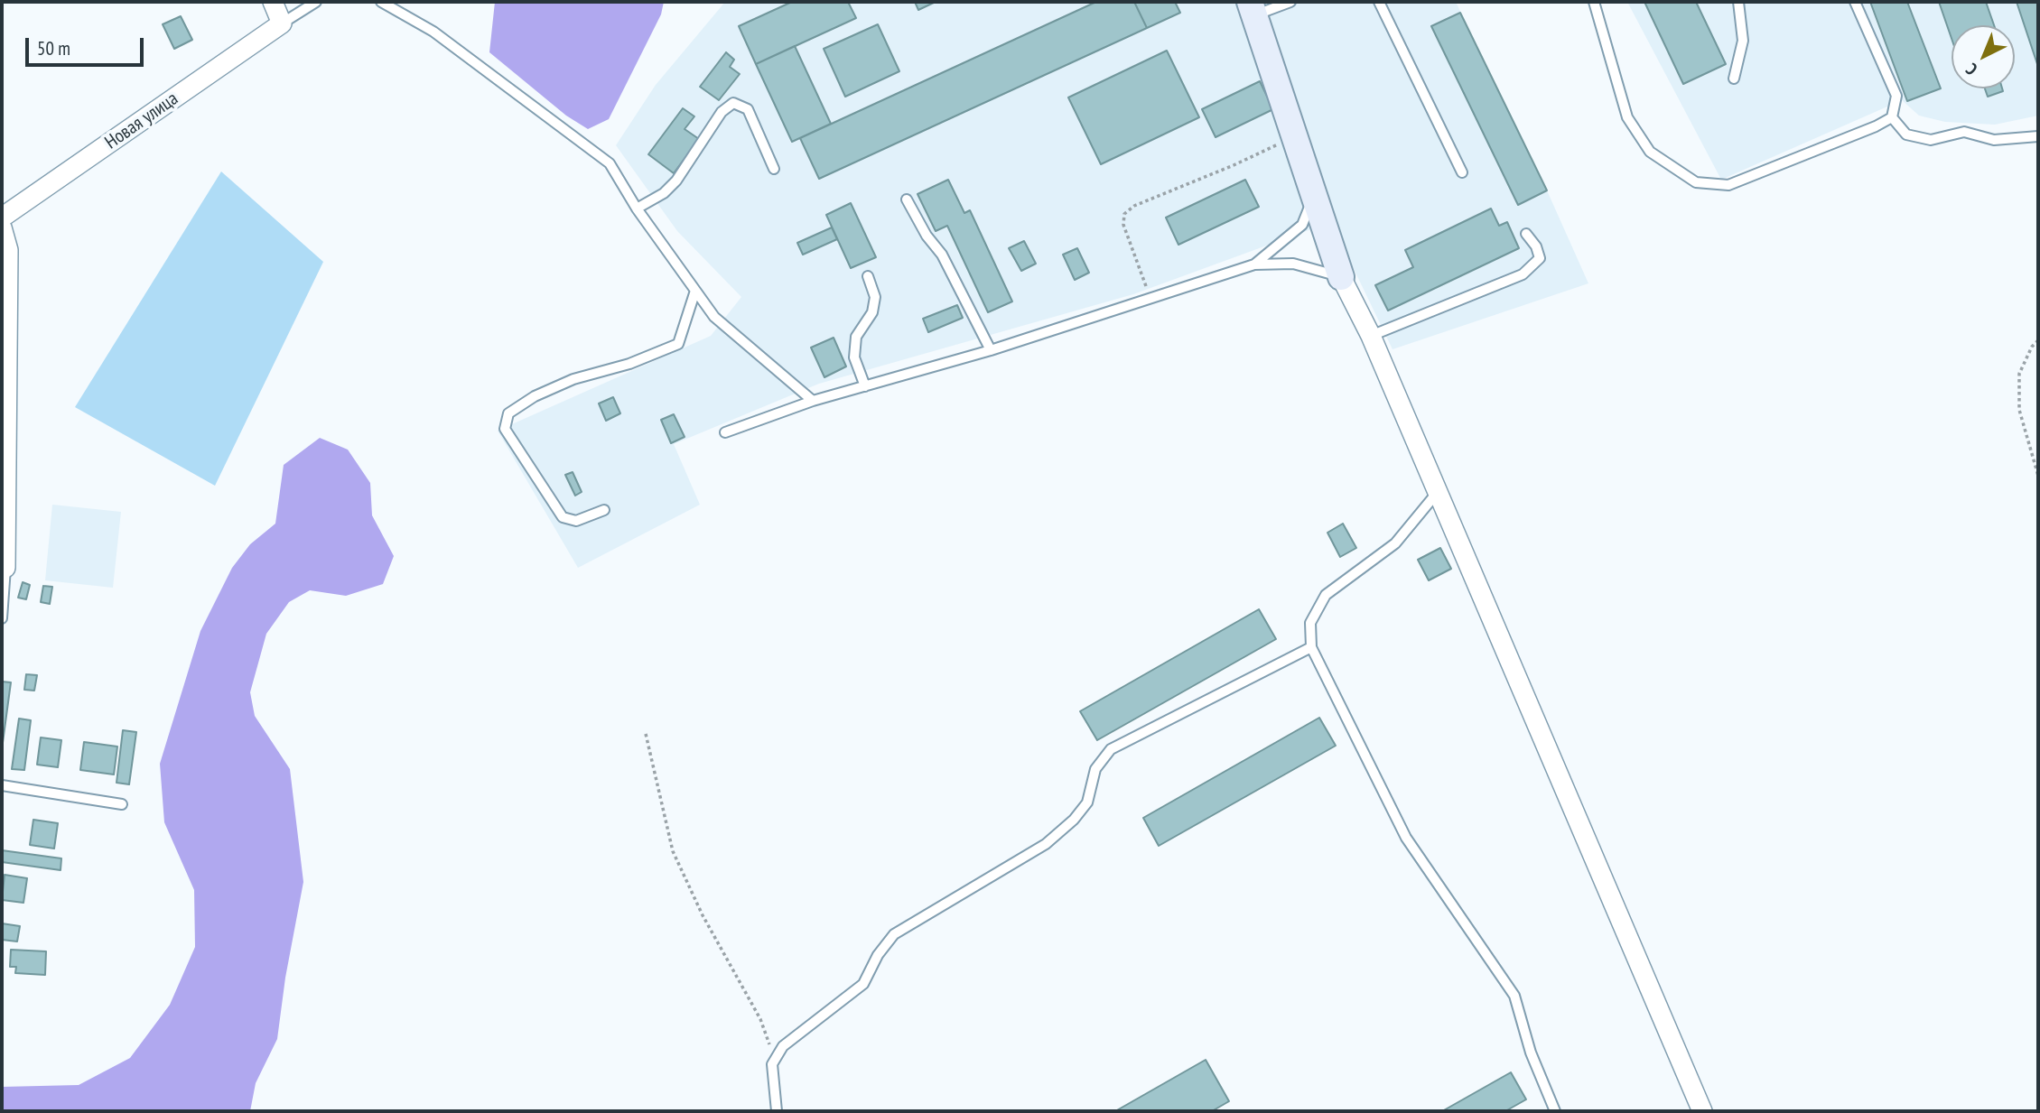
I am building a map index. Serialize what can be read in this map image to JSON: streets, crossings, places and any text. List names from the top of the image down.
{
  "streets": {
    "street": ["Новая улица"]
  },
  "scale_bar": "50 m",
  "north": "bottom left"
}
